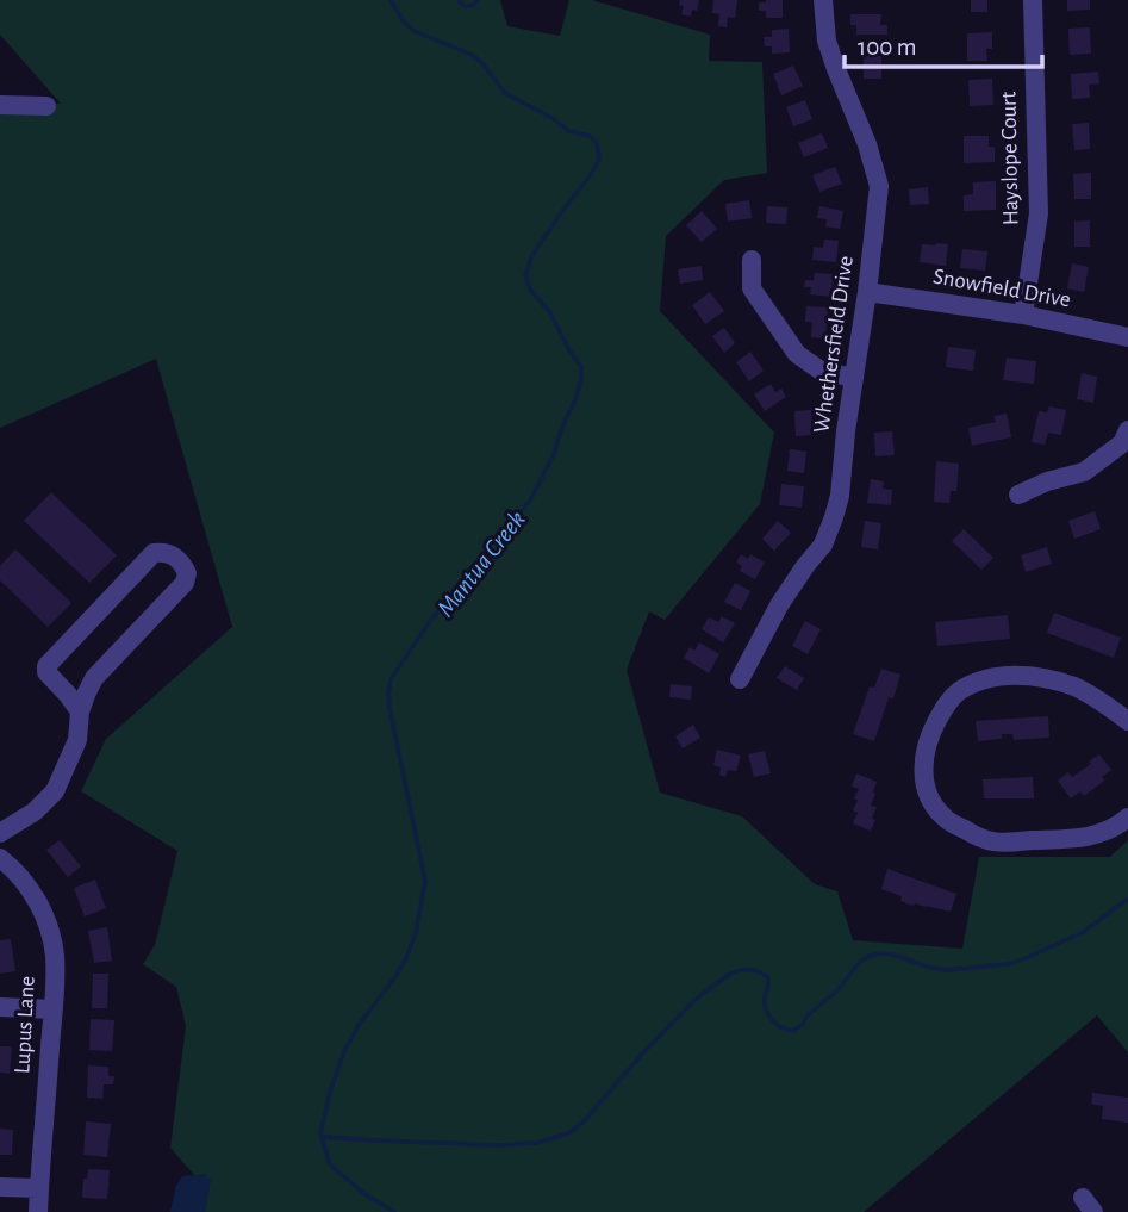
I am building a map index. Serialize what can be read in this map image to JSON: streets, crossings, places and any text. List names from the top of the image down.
{
  "streets": {
    "street": [
      "Hayslope Court",
      "Snowfield Drive",
      "Whethersfield Drive",
      "Lupus Lane"
    ]
  },
  "crossings": [
    ["Hayslope Court", "Snowfield Drive"],
    ["Snowfield Drive", "Whethersfield Drive"]
  ],
  "water": ["Mantua Creek"],
  "scale_bar": "100 m"
}
